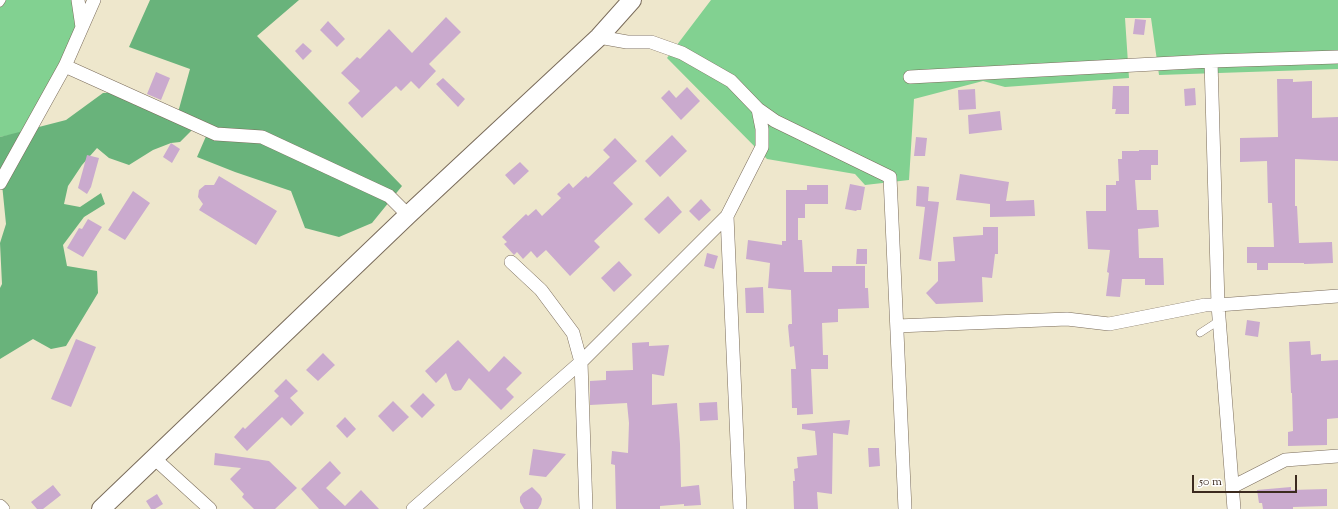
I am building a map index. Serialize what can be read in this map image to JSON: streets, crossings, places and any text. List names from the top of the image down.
{
  "scale_bar": "50 m"
}
